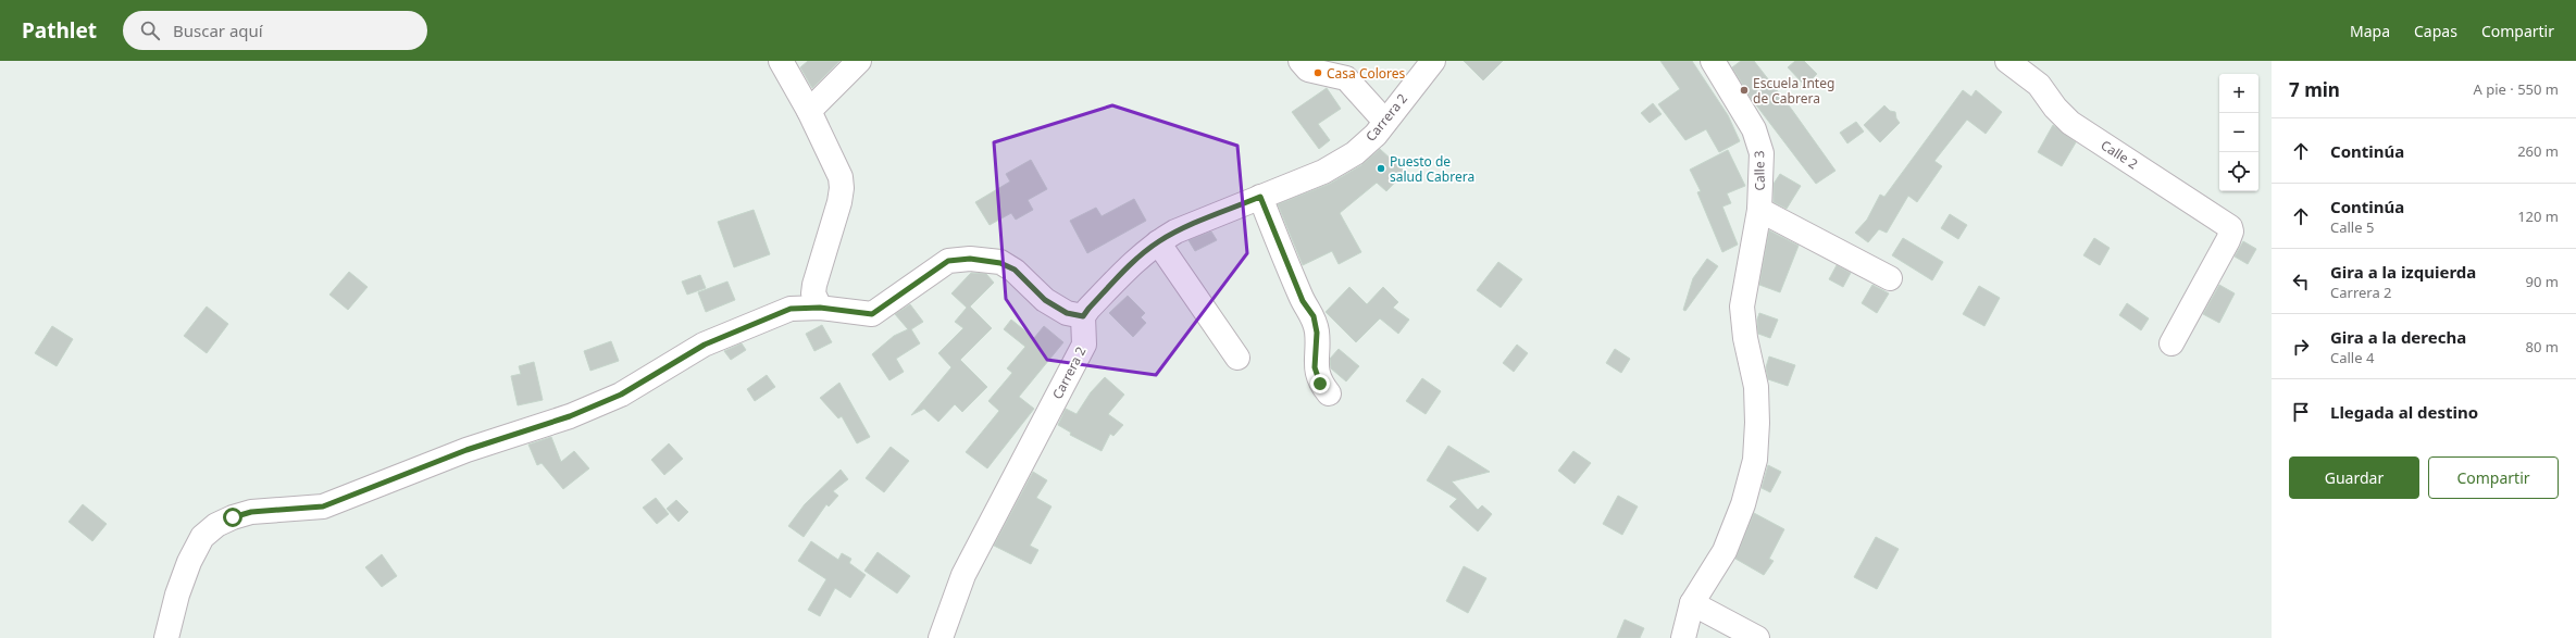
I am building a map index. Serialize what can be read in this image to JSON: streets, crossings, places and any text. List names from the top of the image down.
{
  "streets": {
    "street": ["Carrera 2", "Calle 2", "Calle 3"]
  },
  "places": ["Casa Colores", "Escuela Integ de Cabrera", "Puesto de salud Cabrera"],
  "page": {
    "header": "Pathlet",
    "search": "Buscar aquí",
    "nav": ["Mapa", "Capas", "Compartir"],
    "heading": ["7 min", "A pie · 550 m"],
    "map_buttons": ["+", "−"],
    "list": [
      ["Continúa", "260 m"],
      ["Continúa", "Calle 5", "120 m"],
      ["Gira a la izquierda", "Carrera 2", "90 m"],
      ["Gira a la derecha", "Calle 4", "80 m"],
      "Llegada al destino"
    ],
    "buttons": ["Guardar", "Compartir"]
  }
}
